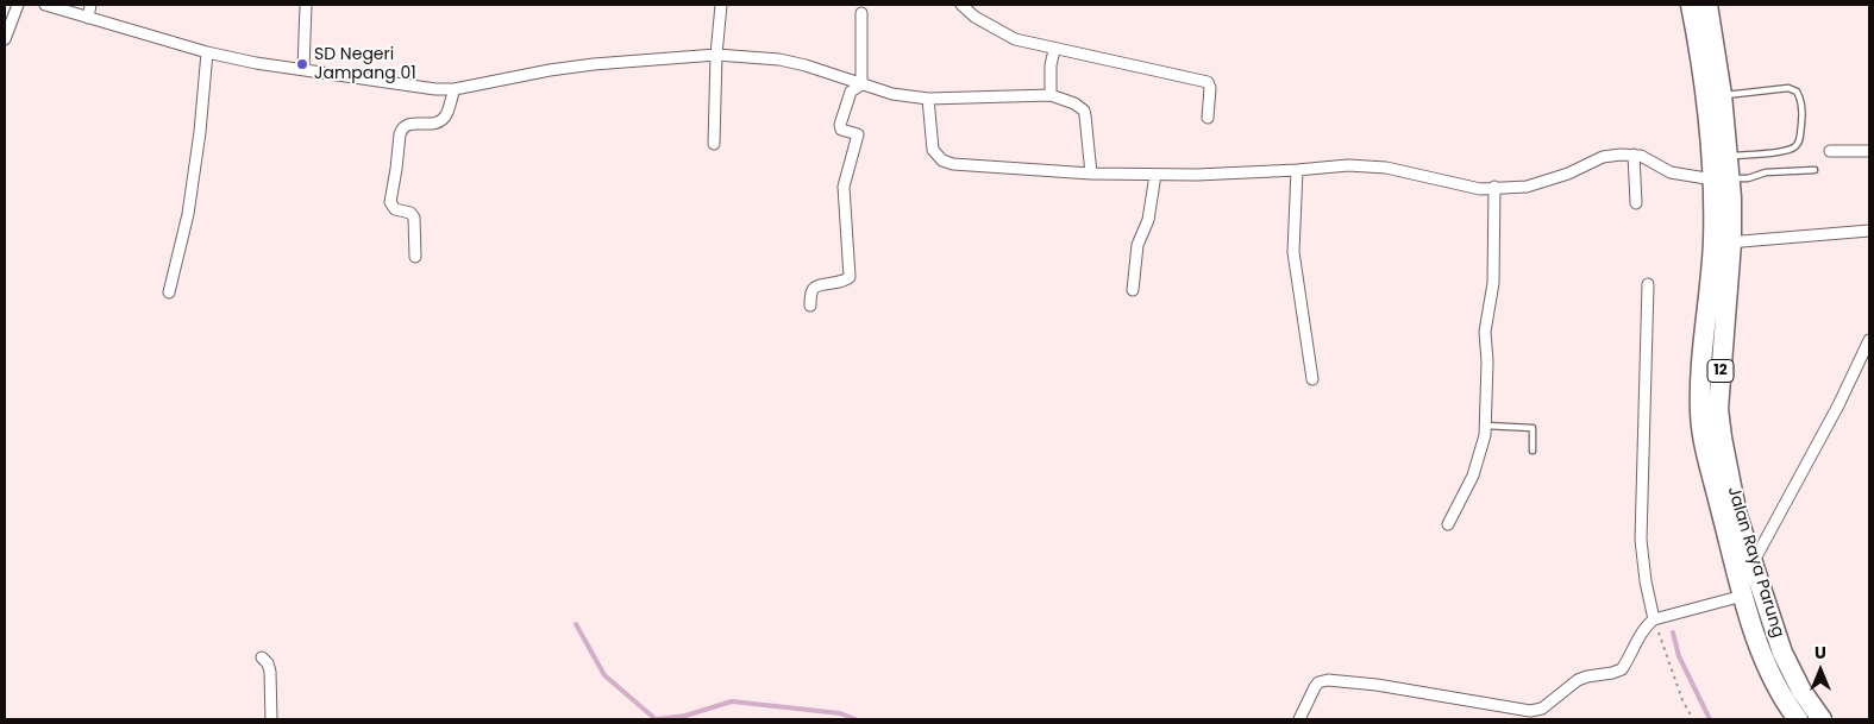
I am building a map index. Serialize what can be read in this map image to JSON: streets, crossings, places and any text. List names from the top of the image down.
{
  "streets": {
    "highway": ["12", "Jalan Raya Parung"]
  },
  "places": ["SD Negeri Jampang 01"],
  "north": "top"
}
